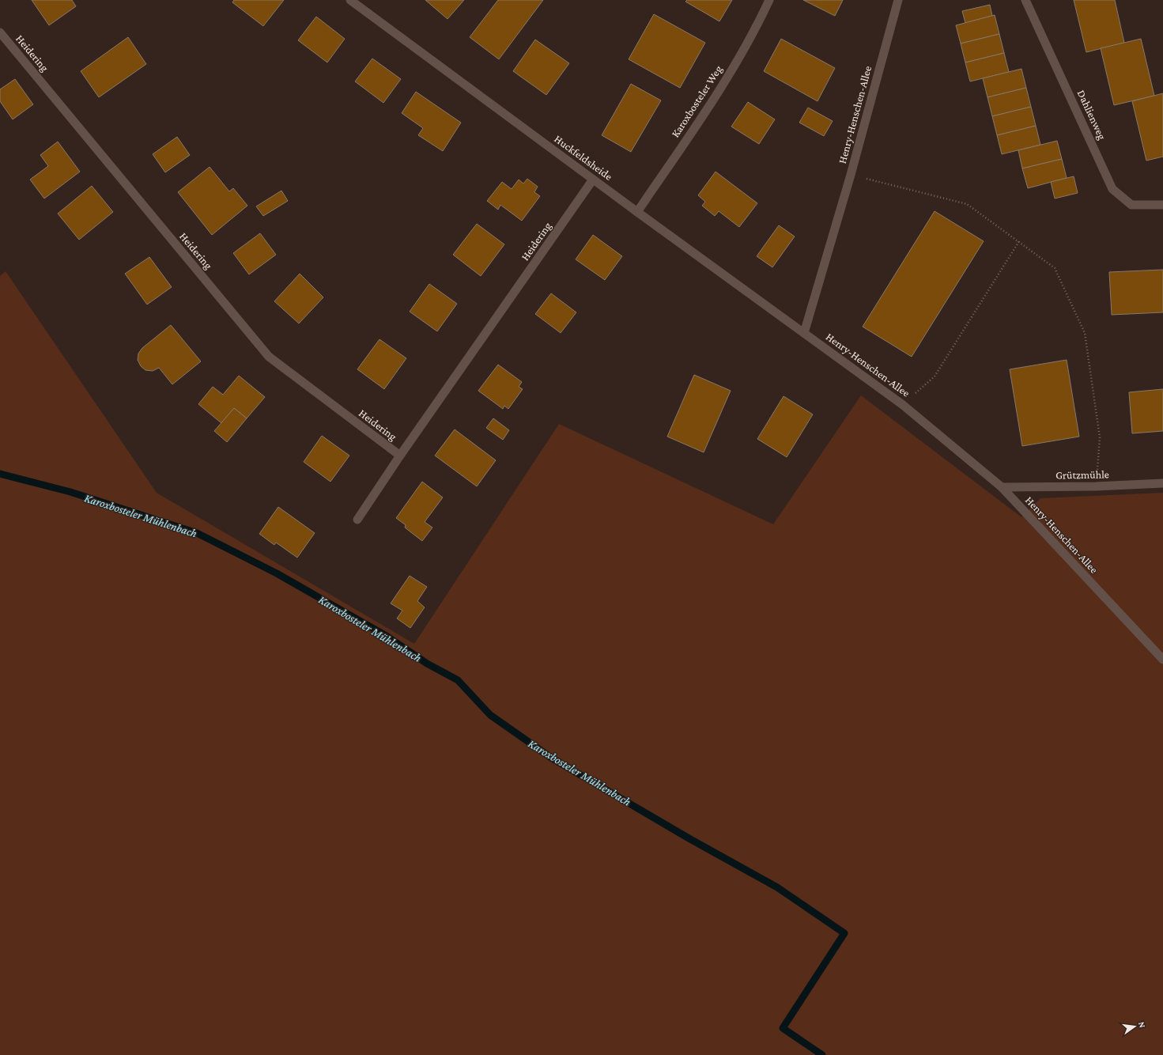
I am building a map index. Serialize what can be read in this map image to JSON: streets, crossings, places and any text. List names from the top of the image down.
{
  "streets": {
    "street": [
      "Heidering",
      "Karoxbosteler Weg",
      "Henry-Henschen-Allee",
      "Dahlienweg",
      "Huckfeldsheide",
      "Grützmühle"
    ]
  },
  "crossings": [
    ["Heidering", "Huckfeldsheide"],
    ["Karoxbosteler Weg", "Huckfeldsheide"],
    ["Henry-Henschen-Allee", "Huckfeldsheide"],
    ["Henry-Henschen-Allee", "Grützmühle"]
  ],
  "water": ["Karoxbosteler Mühlenbach"],
  "north": "right"
}
